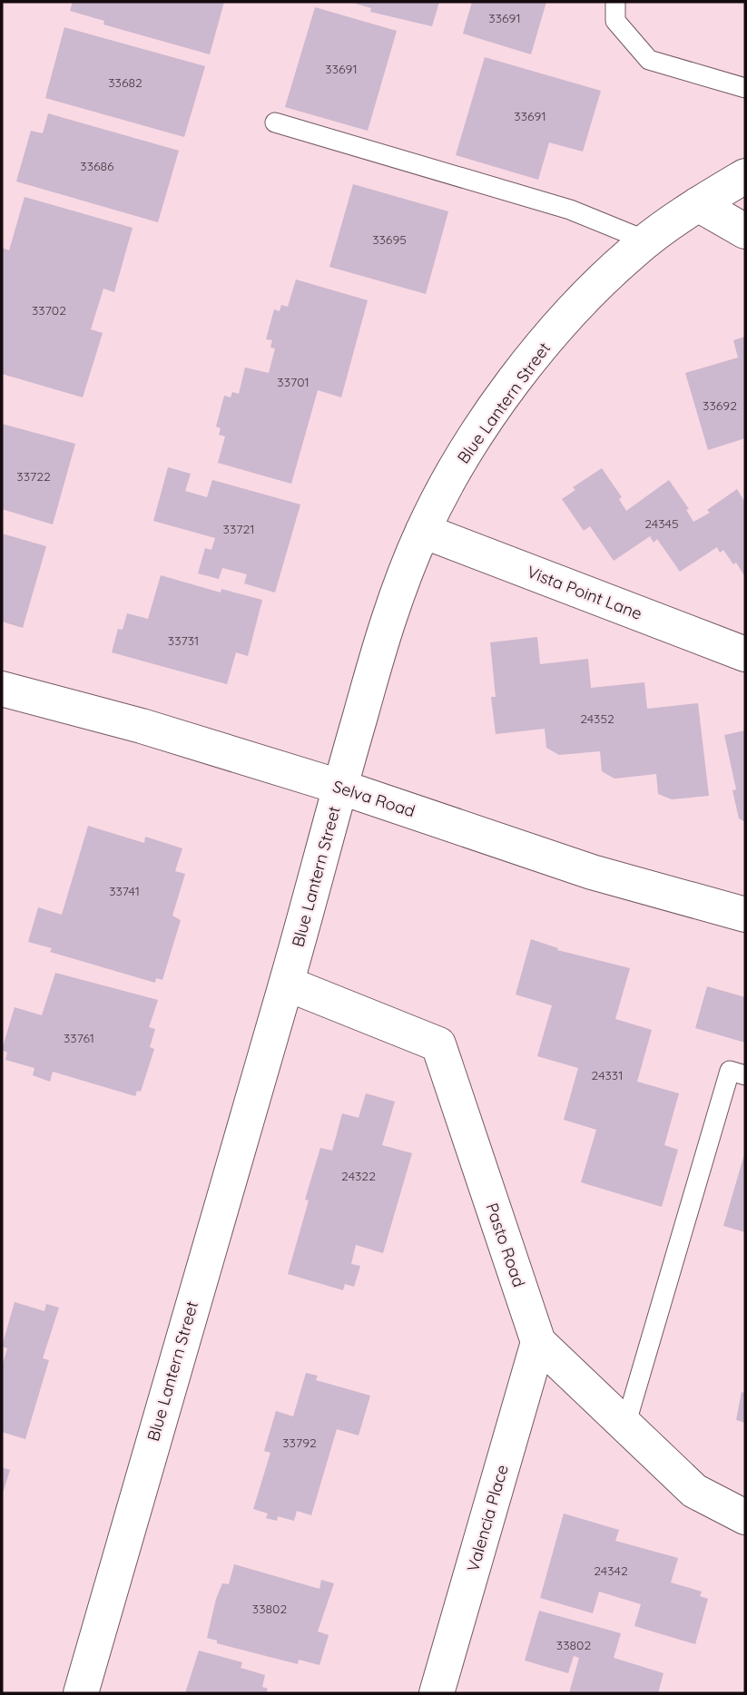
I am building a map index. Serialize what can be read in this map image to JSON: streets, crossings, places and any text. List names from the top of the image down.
{
  "streets": {
    "street": [
      "Blue Lantern Street",
      "Vista Point Lane",
      "Selva Road",
      "Pasto Road",
      "Valencia Place"
    ]
  },
  "crossings": [
    ["Blue Lantern Street", "Vista Point Lane"],
    ["Blue Lantern Street", "Selva Road"],
    ["Blue Lantern Street", "Pasto Road"],
    ["Pasto Road", "Valencia Place"]
  ],
  "house_numbers": [
    "33691",
    "33691",
    "33682",
    "33691",
    "33686",
    "33695",
    "33702",
    "33701",
    "33692",
    "33722",
    "24345",
    "33721",
    "33731",
    "24352",
    "33741",
    "33761",
    "24331",
    "24322",
    "33792",
    "24342",
    "33802",
    "33802"
  ]
}
